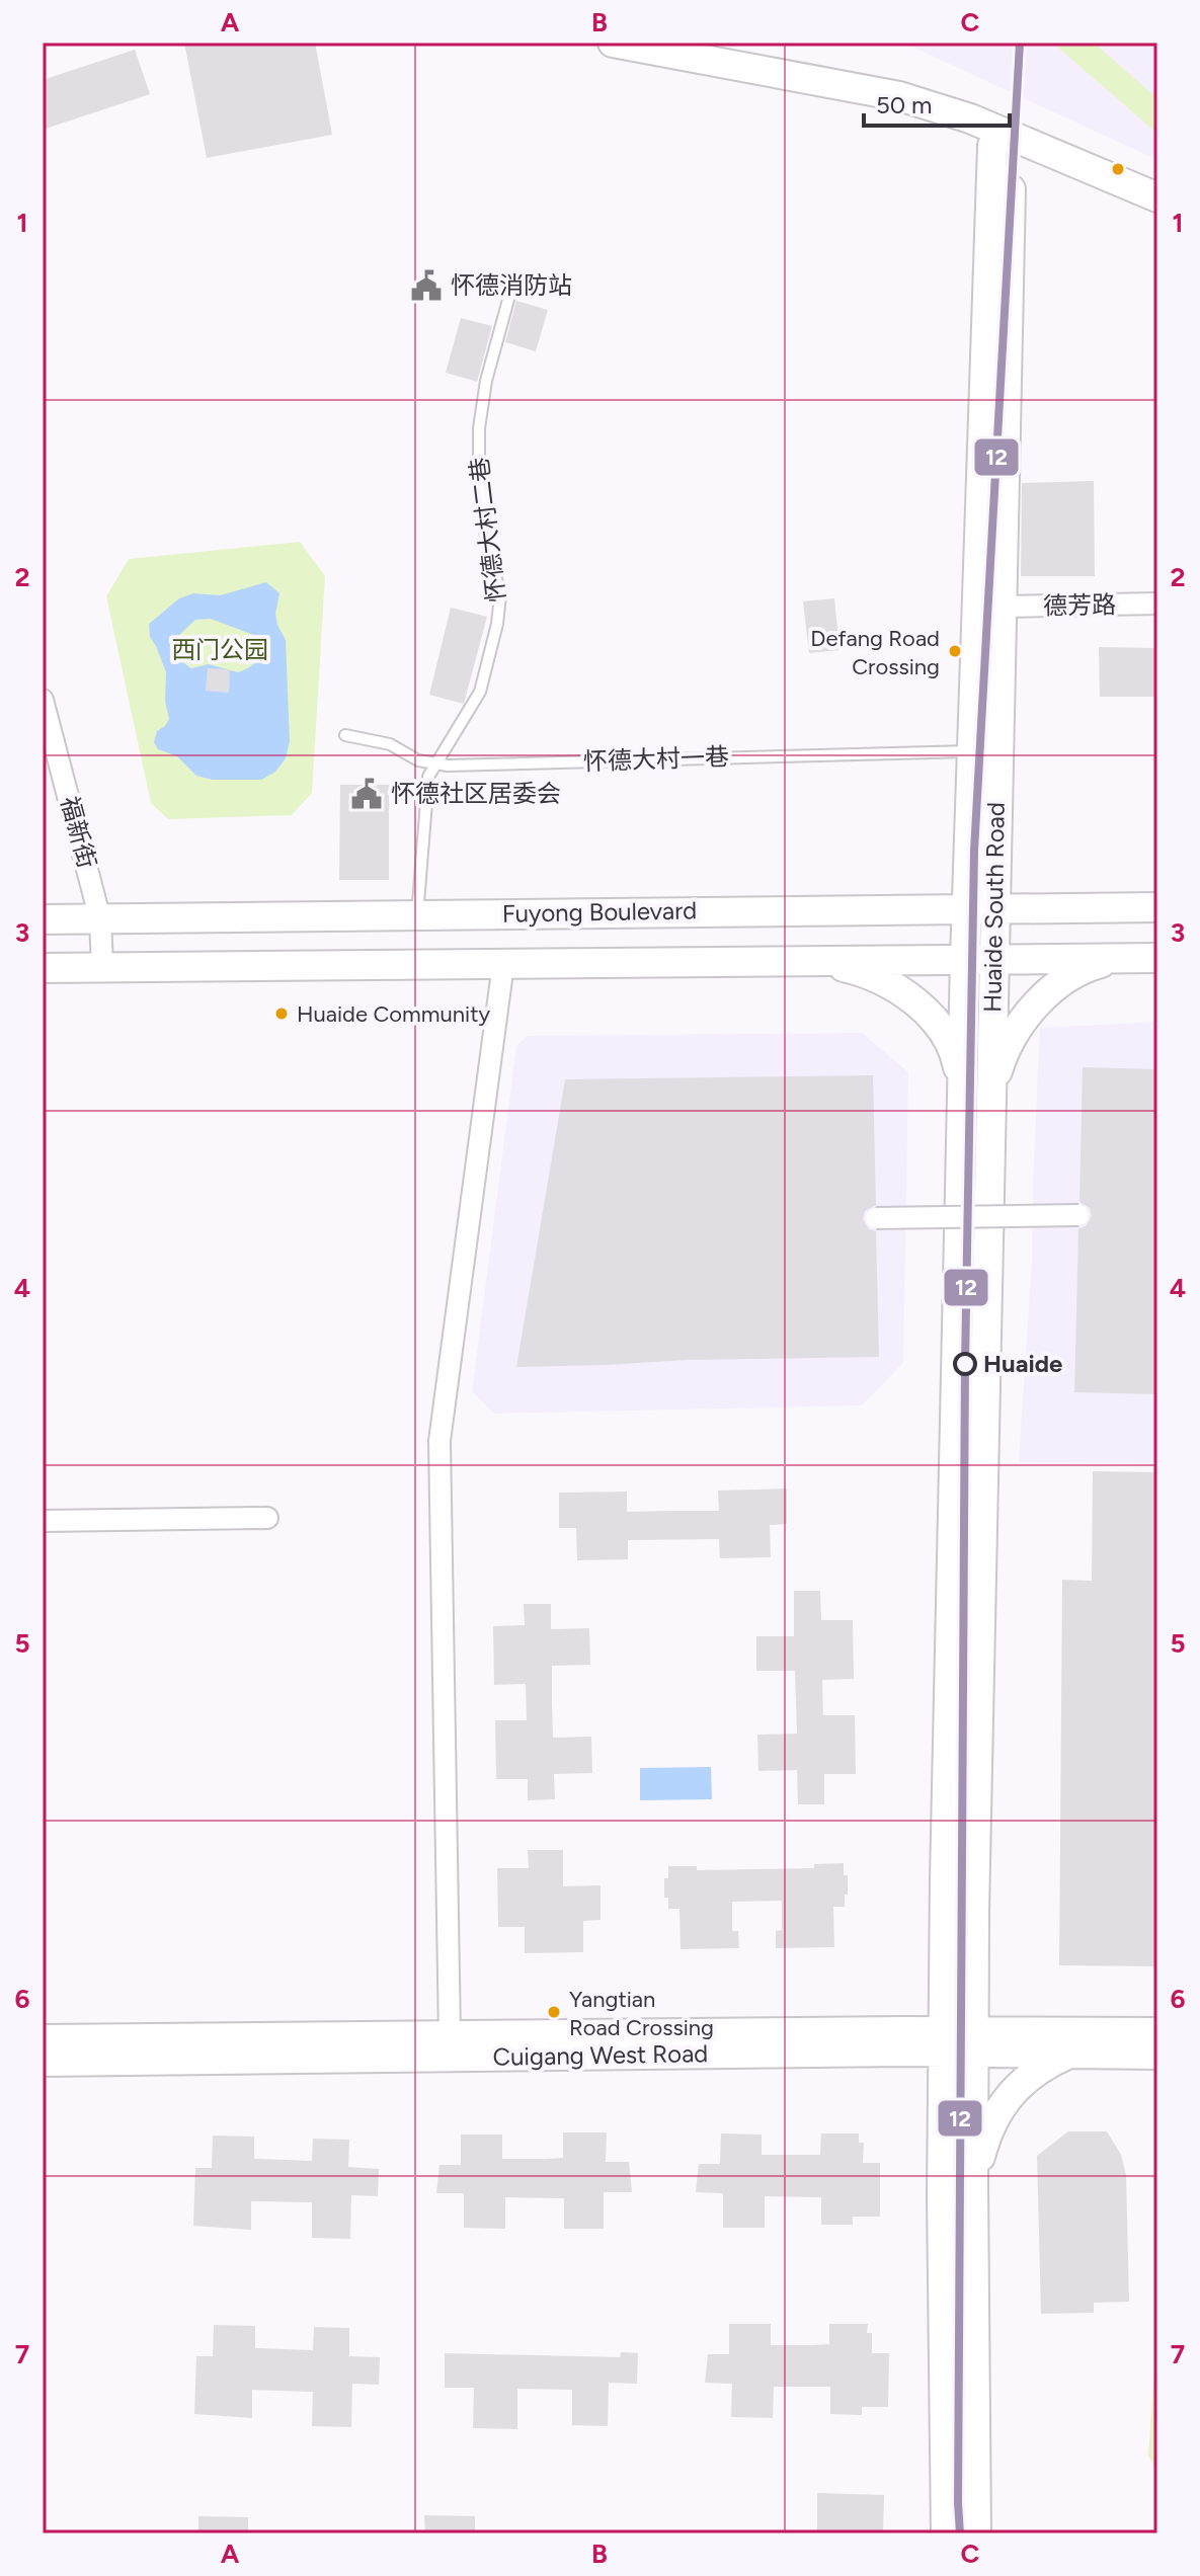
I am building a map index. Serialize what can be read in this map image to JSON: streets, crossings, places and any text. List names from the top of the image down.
{
  "streets": {
    "main road": ["Huaide South Road", "Fuyong Boulevard", "Cuigang West Road"],
    "street": ["德芳路", "福新街"],
    "lane": ["怀德大村二巷", "怀德大村一巷"]
  },
  "crossings": [
    ["怀德大村二巷", "怀德大村一巷"],
    ["怀德大村二巷", "Fuyong Boulevard"],
    ["德芳路", "Huaide South Road"],
    ["怀德大村一巷", "Huaide South Road"],
    ["福新街", "Fuyong Boulevard"],
    ["Huaide South Road", "Fuyong Boulevard"],
    ["Huaide South Road", "Cuigang West Road"]
  ],
  "parks": ["西门公园"],
  "places": {
    "public building": ["怀德消防站", "怀德社区居委会"],
    "other": [
      "Defang Road Crossing",
      "Huaide Community",
      "Huaide",
      "Yangtian Road Crossing"
    ]
  },
  "lines": ["transit line 12"],
  "scale_bar": "50 m",
  "grid": {
    "columns": ["A", "B", "C"],
    "rows": [
      "1",
      "2",
      "3",
      "4",
      "5",
      "6",
      "7"
    ]
  }
}
